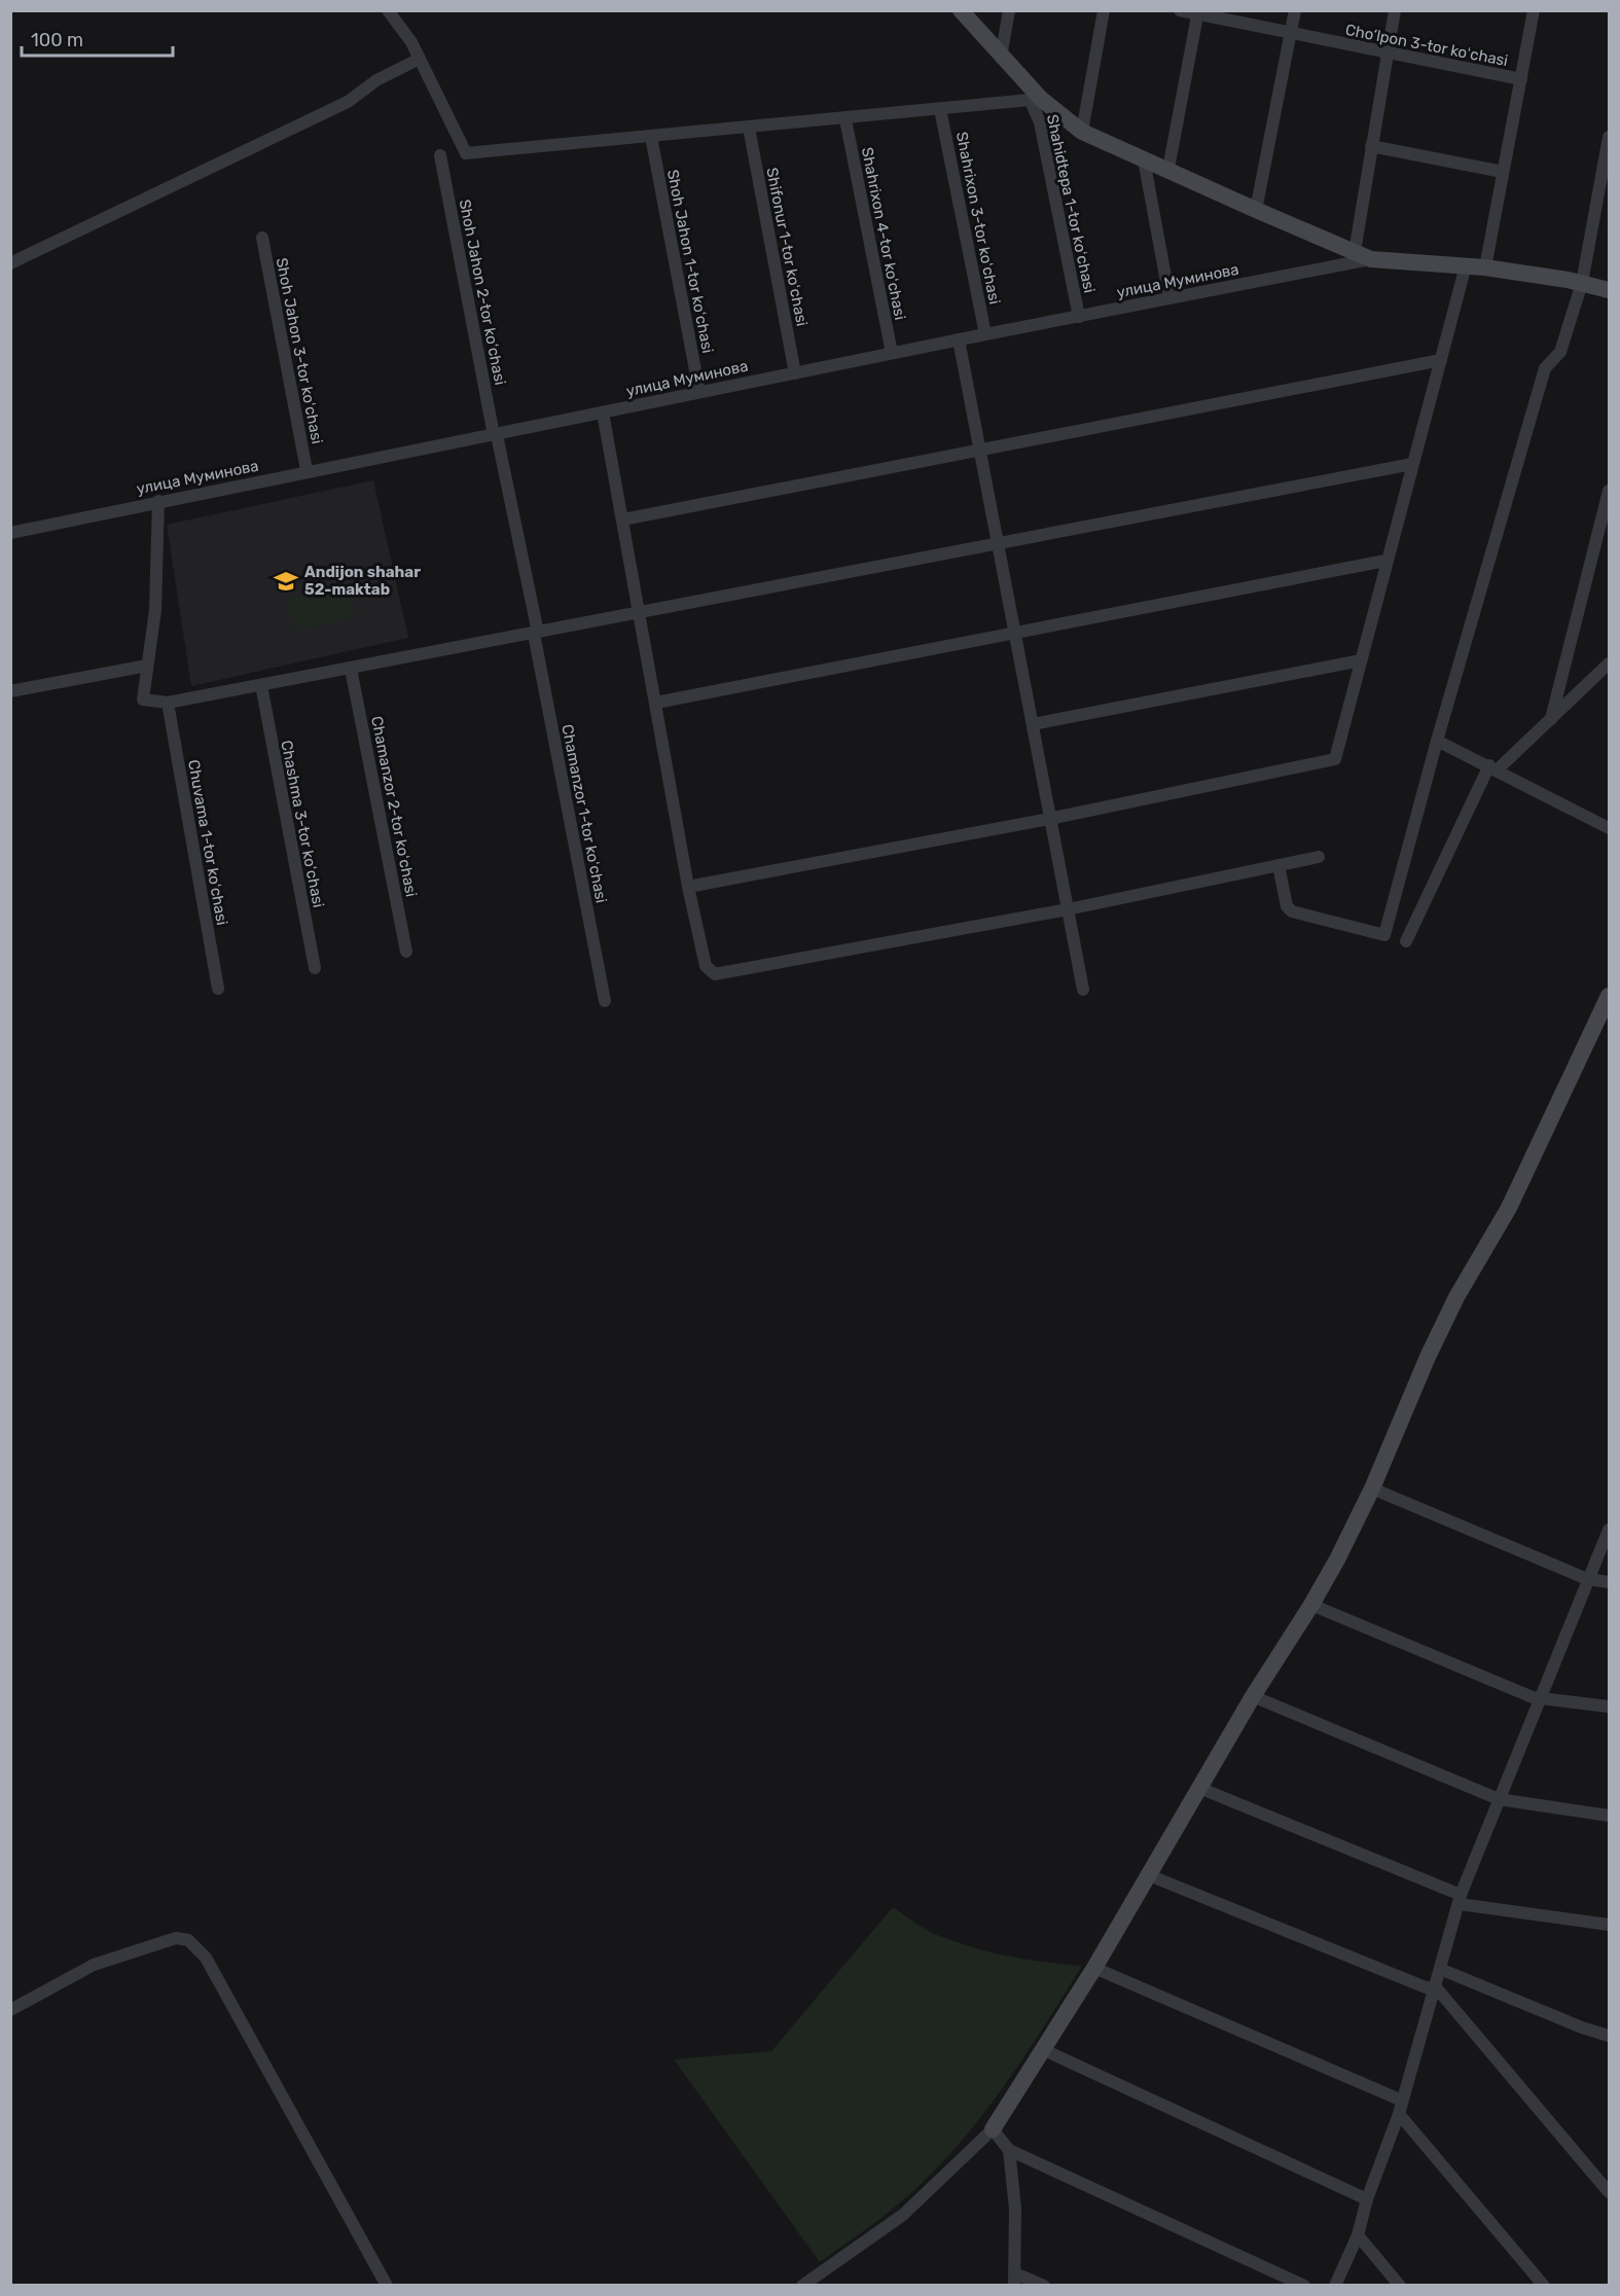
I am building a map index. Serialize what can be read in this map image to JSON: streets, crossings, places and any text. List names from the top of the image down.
{
  "streets": {
    "street": [
      "Cho‘lpon 3-tor koʻchasi",
      "Shahidtepa 1-tor koʻchasi",
      "Shahrixon 3-tor koʻchasi",
      "Shahrixon 4-tor koʻchasi",
      "Shifonur 1-tor koʻchasi",
      "Shoh Jahon 1-tor koʻchasi",
      "улица Муминова",
      "Shoh Jahon 2-tor koʻchasi",
      "Shoh Jahon 3-tor koʻchasi",
      "Chamanzor 2-tor koʻchasi",
      "Chamanzor 1-tor koʻchasi",
      "Chashma 3-tor koʻchasi",
      "Chuvama 1-tor koʻchasi"
    ]
  },
  "crossings": [
    ["Shahidtepa 1-tor koʻchasi", "улица Муминова"],
    ["Shahrixon 3-tor koʻchasi", "улица Муминова"],
    ["Shahrixon 4-tor koʻchasi", "улица Муминова"],
    ["Shifonur 1-tor koʻchasi", "улица Муминова"],
    ["Shoh Jahon 1-tor koʻchasi", "улица Муминова"],
    ["улица Муминова", "Shoh Jahon 2-tor koʻchasi"],
    ["улица Муминова", "Shoh Jahon 3-tor koʻchasi"],
    ["улица Муминова", "Chamanzor 1-tor koʻchasi"],
    ["Shoh Jahon 2-tor koʻchasi", "Chamanzor 1-tor koʻchasi"]
  ],
  "places": {
    "school or university": ["Andijon shahar 52-maktab"]
  },
  "scale_bar": "100 m"
}
